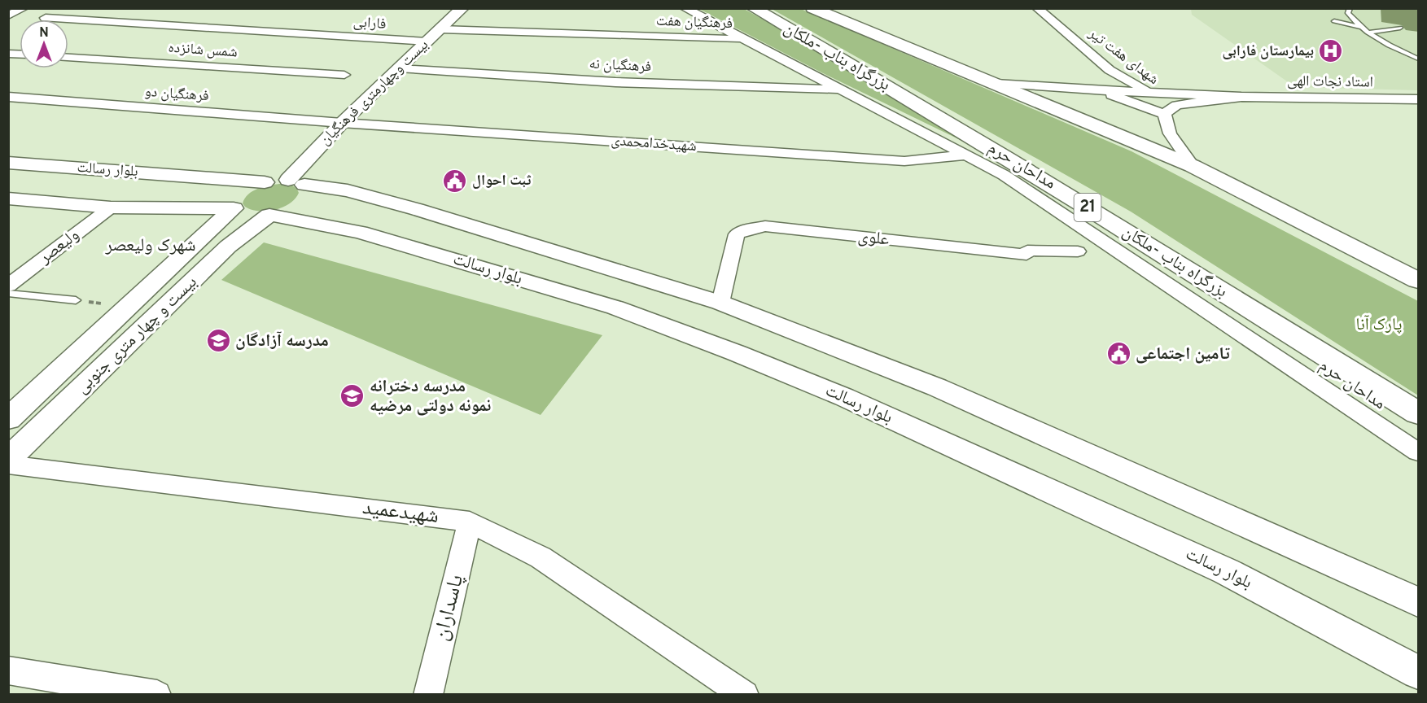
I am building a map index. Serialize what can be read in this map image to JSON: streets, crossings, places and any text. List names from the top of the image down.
{
  "streets": {
    "highway": ["بزرگراه بناب -ملکان", "21"],
    "street": [
      "فرهنگیان هفت",
      "فارابی",
      "شمس شانزده",
      "شهدای هفت تیر",
      "فرهنگیان نه",
      "استاد نجات الهی",
      "بیست وچهارمتری فرهنگیان",
      "فرهنگیان دو",
      "شهیدخدامحمدی",
      "مداحان حرم",
      "بلوار رسالت",
      "علوی",
      "ولیعصر",
      "بیست و چهار متری جنوبی",
      "شهیدعمید",
      "پاسداران"
    ]
  },
  "crossings": [
    ["فرهنگیان هفت", "بیست وچهارمتری فرهنگیان"],
    ["فرهنگیان هفت", "مداحان حرم"],
    ["فارابی", "بیست وچهارمتری فرهنگیان"],
    ["بزرگراه بناب -ملکان", "شهدای هفت تیر"],
    ["فرهنگیان نه", "بیست وچهارمتری فرهنگیان"],
    ["فرهنگیان نه", "مداحان حرم"],
    ["بیست وچهارمتری فرهنگیان", "فرهنگیان دو"],
    ["بیست وچهارمتری فرهنگیان", "شهیدخدامحمدی"],
    ["فرهنگیان دو", "شهیدخدامحمدی"],
    ["شهیدخدامحمدی", "مداحان حرم"],
    ["بلوار رسالت", "بیست و چهار متری جنوبی"],
    ["شهیدعمید", "پاسداران"]
  ],
  "districts": ["شهرک ولیعصر"],
  "parks": ["پارک آنا"],
  "places": {
    "hospital": ["بیمارستان فارابی"],
    "public building": ["ثبت احوال", "تامین اجتماعی"],
    "school or university": ["مدرسه آزادگان", "مدرسه دخترانه نمونه دولتی مرضیه"]
  },
  "north": "top"
}
